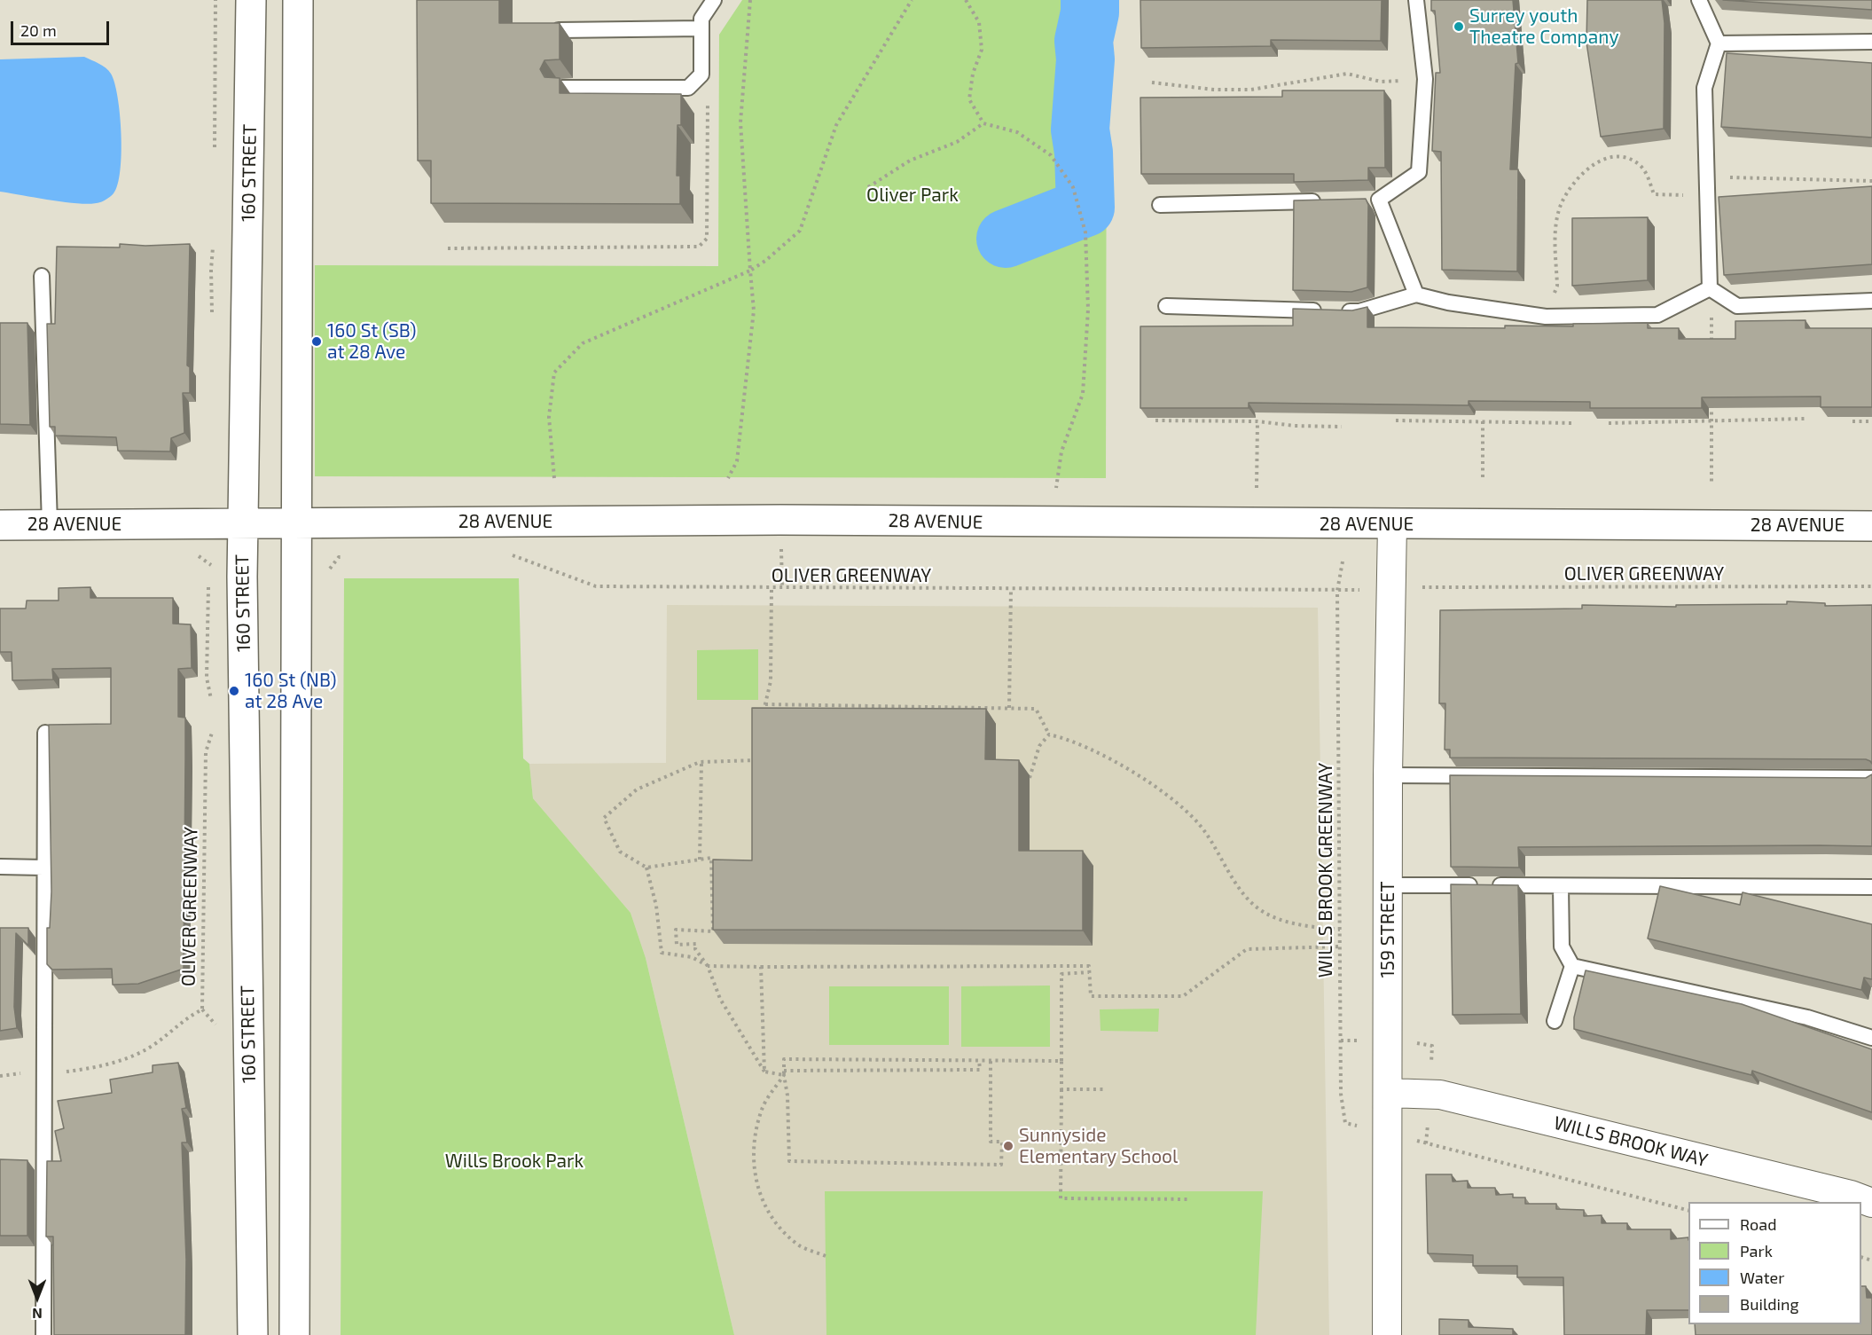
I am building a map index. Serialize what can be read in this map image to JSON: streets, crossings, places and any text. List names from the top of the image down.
{
  "streets": {
    "main road": ["160 STREET", "28 AVENUE"],
    "street": ["159 STREET", "WILLS BROOK WAY"],
    "path": ["OLIVER GREENWAY", "WILLS BROOK GREENWAY"]
  },
  "crossings": [
    ["160 STREET", "28 AVENUE"],
    ["28 AVENUE", "159 STREET"],
    ["OLIVER GREENWAY", "WILLS BROOK GREENWAY"],
    ["159 STREET", "WILLS BROOK WAY"]
  ],
  "parks": ["Oliver Park", "Wills Brook Park"],
  "places": [
    "Surrey youth Theatre Company",
    "160 St (SB) at 28 Ave",
    "160 St (NB) at 28 Ave",
    "Sunnyside Elementary School"
  ],
  "legend": [
    "Road",
    "Park",
    "Water",
    "Building"
  ],
  "scale_bar": "20 m",
  "north": "bottom"
}
